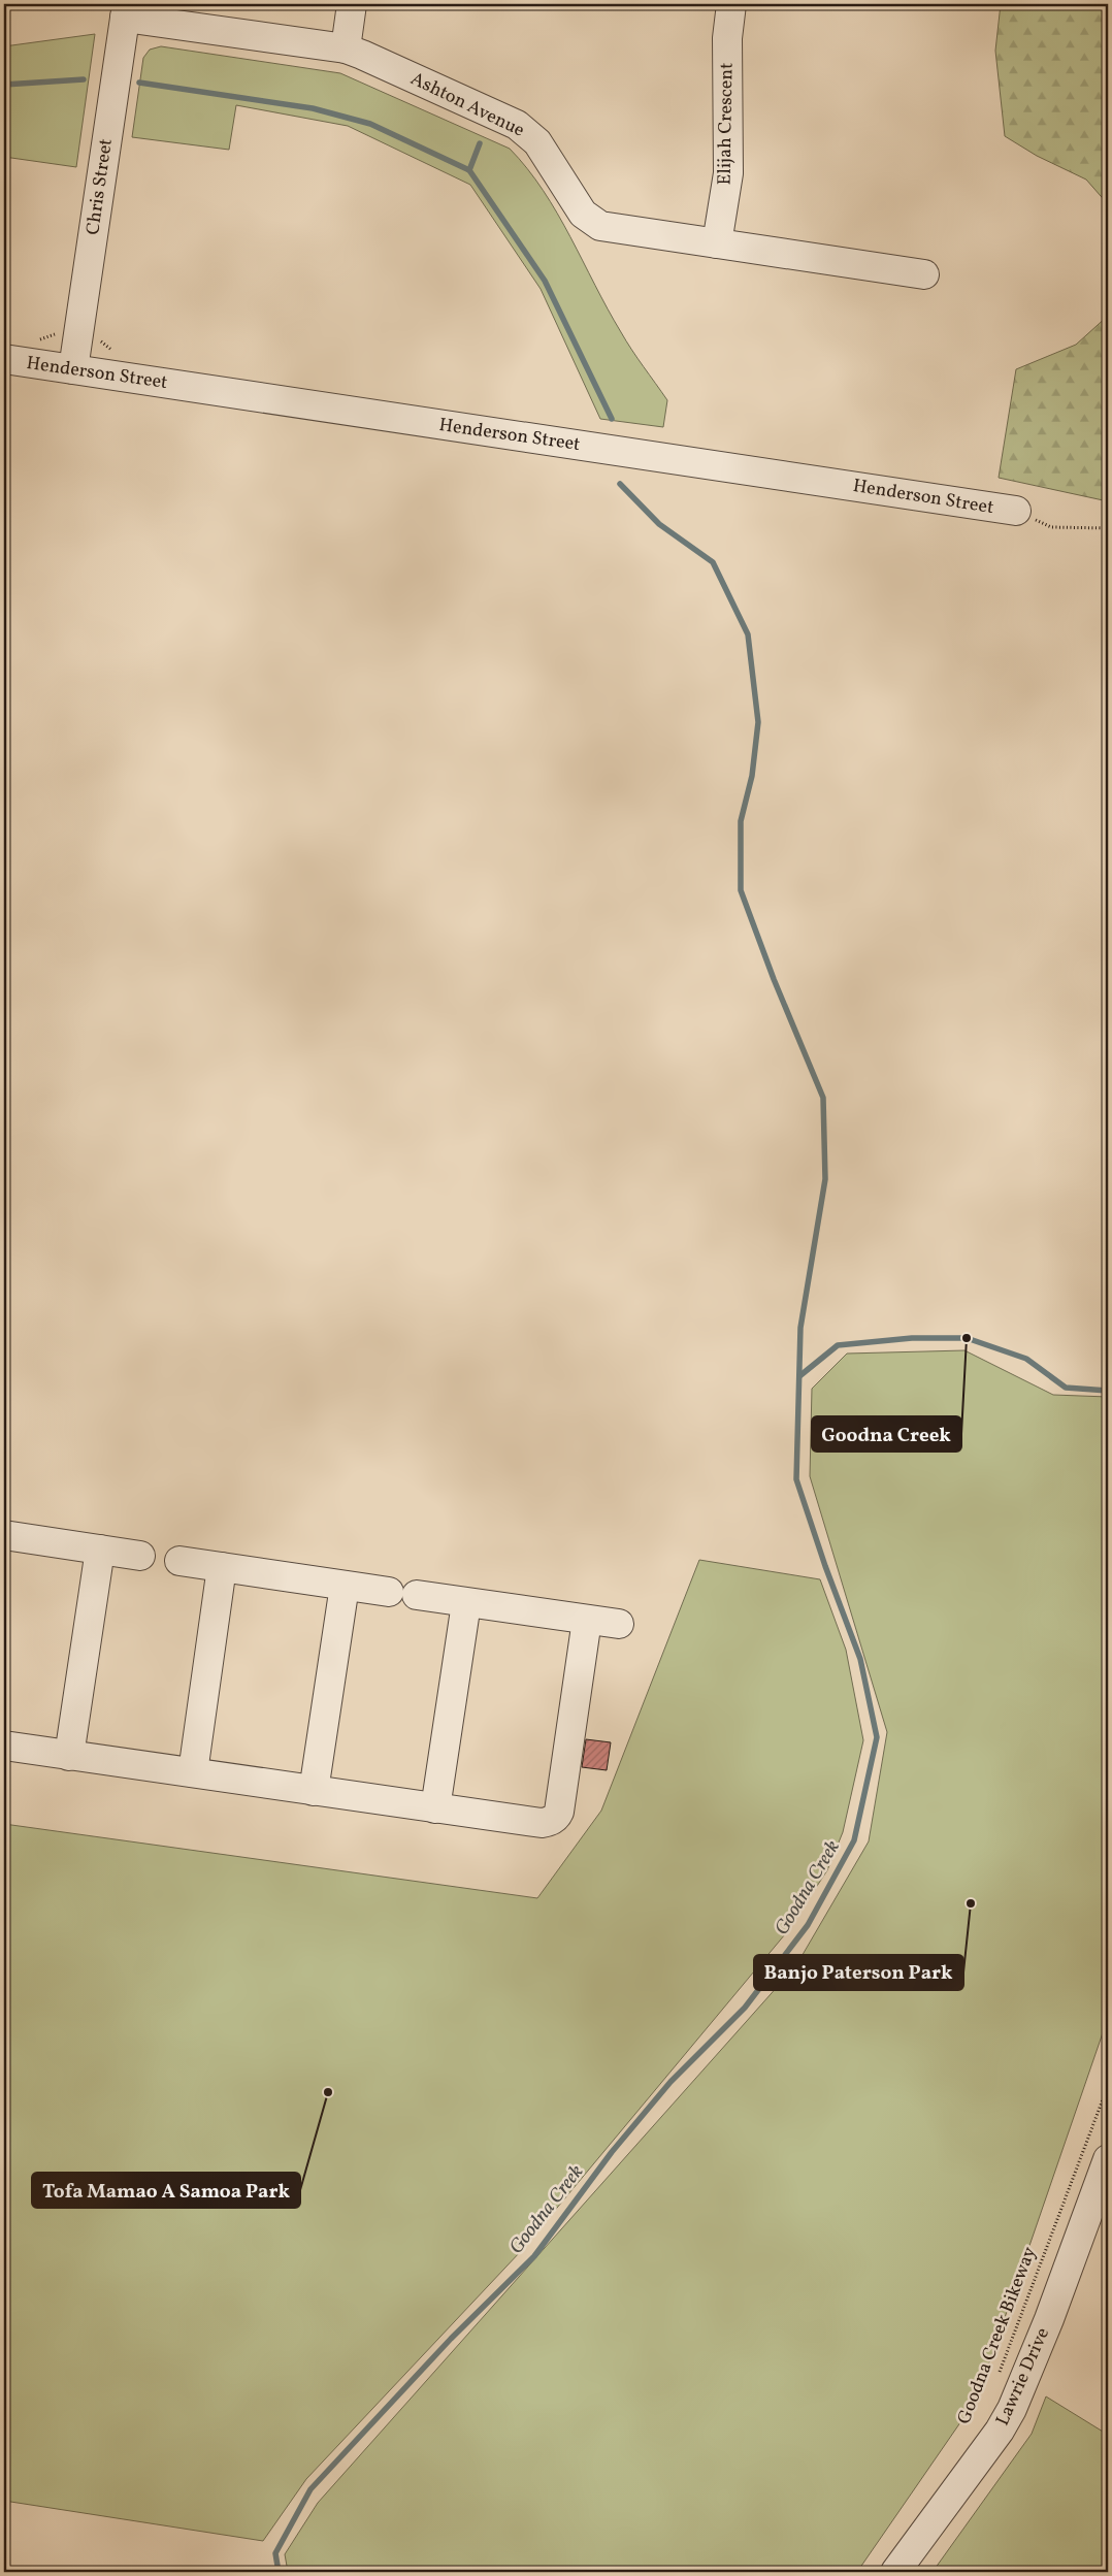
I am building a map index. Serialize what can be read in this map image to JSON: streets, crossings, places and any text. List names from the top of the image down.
{
  "streets": {
    "street": [
      "Ashton Avenue",
      "Elijah Crescent",
      "Chris Street",
      "Henderson Street",
      "Lawrie Drive"
    ],
    "path": ["Goodna Creek Bikeway"]
  },
  "crossings": [
    ["Ashton Avenue", "Elijah Crescent"],
    ["Ashton Avenue", "Chris Street"],
    ["Chris Street", "Henderson Street"]
  ],
  "water": ["Goodna Creek"],
  "places": ["Goodna Creek", "Banjo Paterson Park", "Tofa Mamao A Samoa Park"]
}
